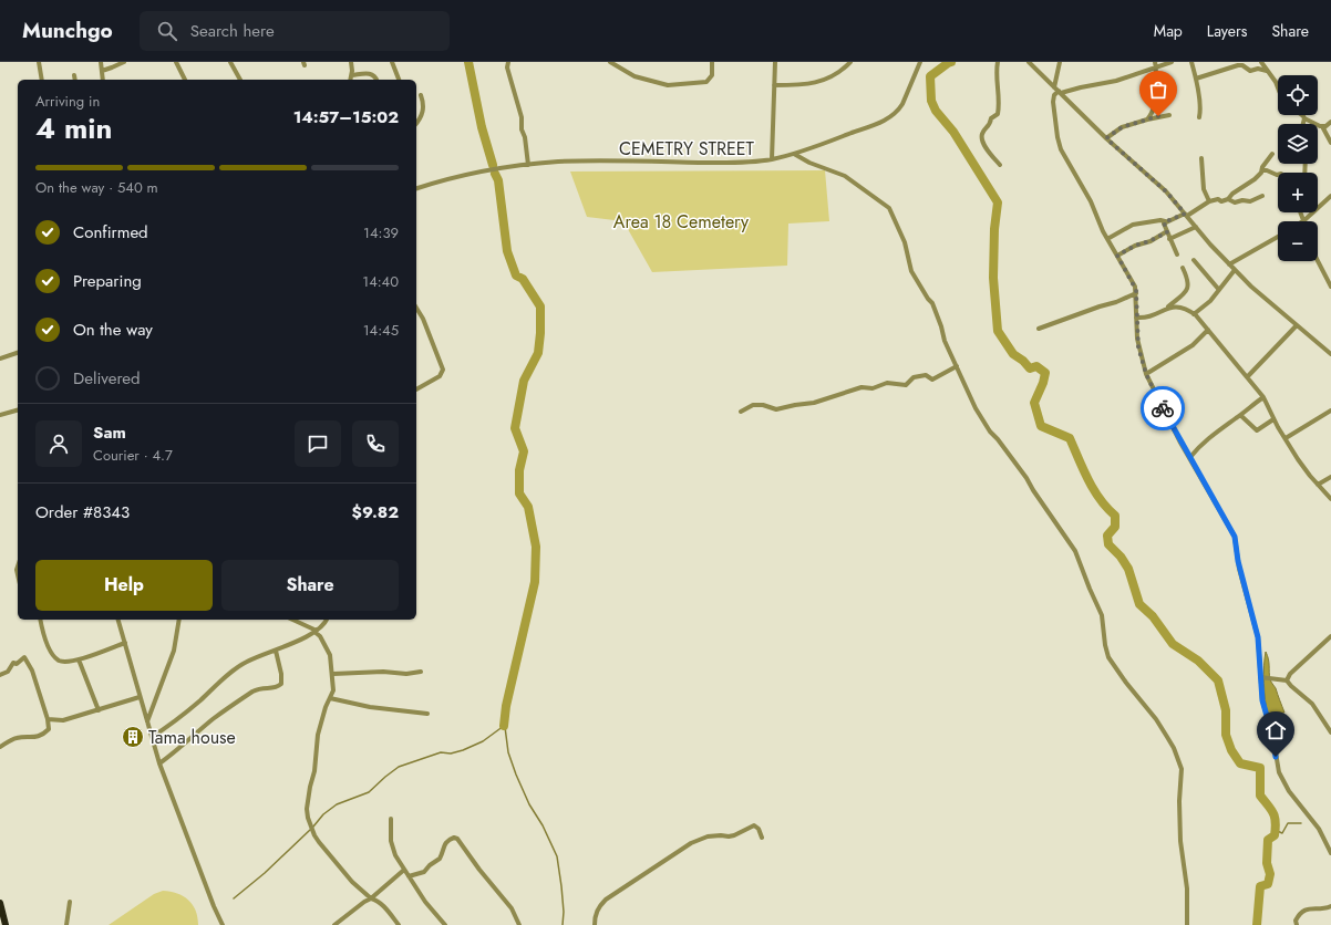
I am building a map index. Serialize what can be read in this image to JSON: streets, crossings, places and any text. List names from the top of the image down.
{
  "streets": {
    "street": ["CEMETRY STREET"]
  },
  "parks": ["Area 18 Cemetery"],
  "places": {
    "building": ["Tama house"]
  },
  "page": {
    "header": "Munchgo",
    "search": "Search here",
    "nav": ["Map", "Layers", "Share"],
    "map_buttons": ["+", "−"],
    "heading": ["4 min", "Arriving in", "14:57–15:02"],
    "panel": [
      "Sam",
      "Courier · 4.7",
      "Order #8343",
      "$9.82"
    ],
    "bar": "On the way · 540 m",
    "list": [
      ["Confirmed", "14:39"],
      ["Preparing", "14:40"],
      ["On the way", "14:45"],
      "Delivered"
    ],
    "buttons": ["Help", "Share"]
  }
}
